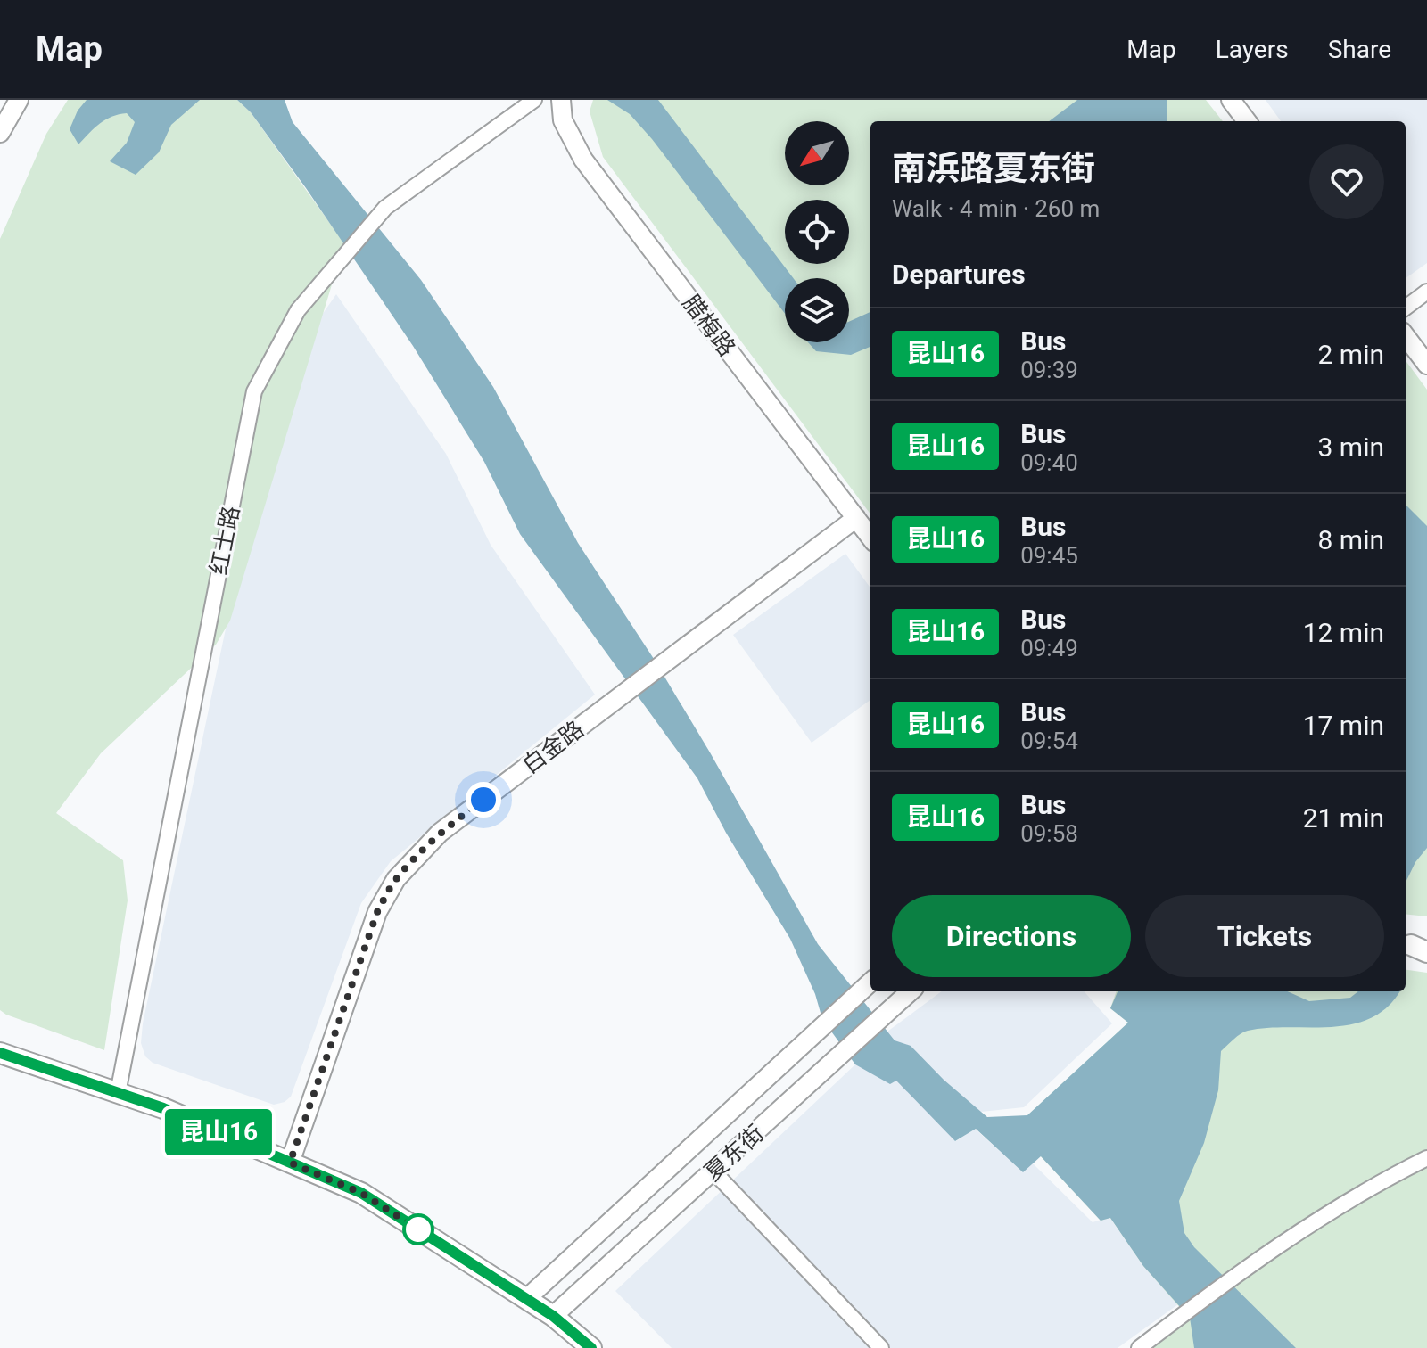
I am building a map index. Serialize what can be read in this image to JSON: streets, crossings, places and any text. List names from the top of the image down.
{
  "streets": {
    "street": [
      "腊梅路",
      "红士路",
      "白金路",
      "夏东街"
    ]
  },
  "crossings": [
    ["腊梅路", "白金路"]
  ],
  "lines": ["bus line 昆山16"],
  "north": "bottom left",
  "page": {
    "header": "Map",
    "nav": ["Map", "Layers", "Share"],
    "on_map": "昆山16",
    "heading": [
      ["南浜路夏东街", "Walk · 4 min · 260 m"],
      "Departures"
    ],
    "list": [
      {
        "mark": "昆山16",
        "name": "Bus",
        "note": "09:39",
        "value": "2 min"
      },
      {
        "mark": "昆山16",
        "name": "Bus",
        "note": "09:40",
        "value": "3 min"
      },
      {
        "mark": "昆山16",
        "name": "Bus",
        "note": "09:45",
        "value": "8 min"
      },
      {
        "mark": "昆山16",
        "name": "Bus",
        "note": "09:49",
        "value": "12 min"
      },
      {
        "mark": "昆山16",
        "name": "Bus",
        "note": "09:54",
        "value": "17 min"
      },
      {
        "mark": "昆山16",
        "name": "Bus",
        "note": "09:58",
        "value": "21 min"
      }
    ],
    "buttons": ["Directions", "Tickets"]
  }
}
